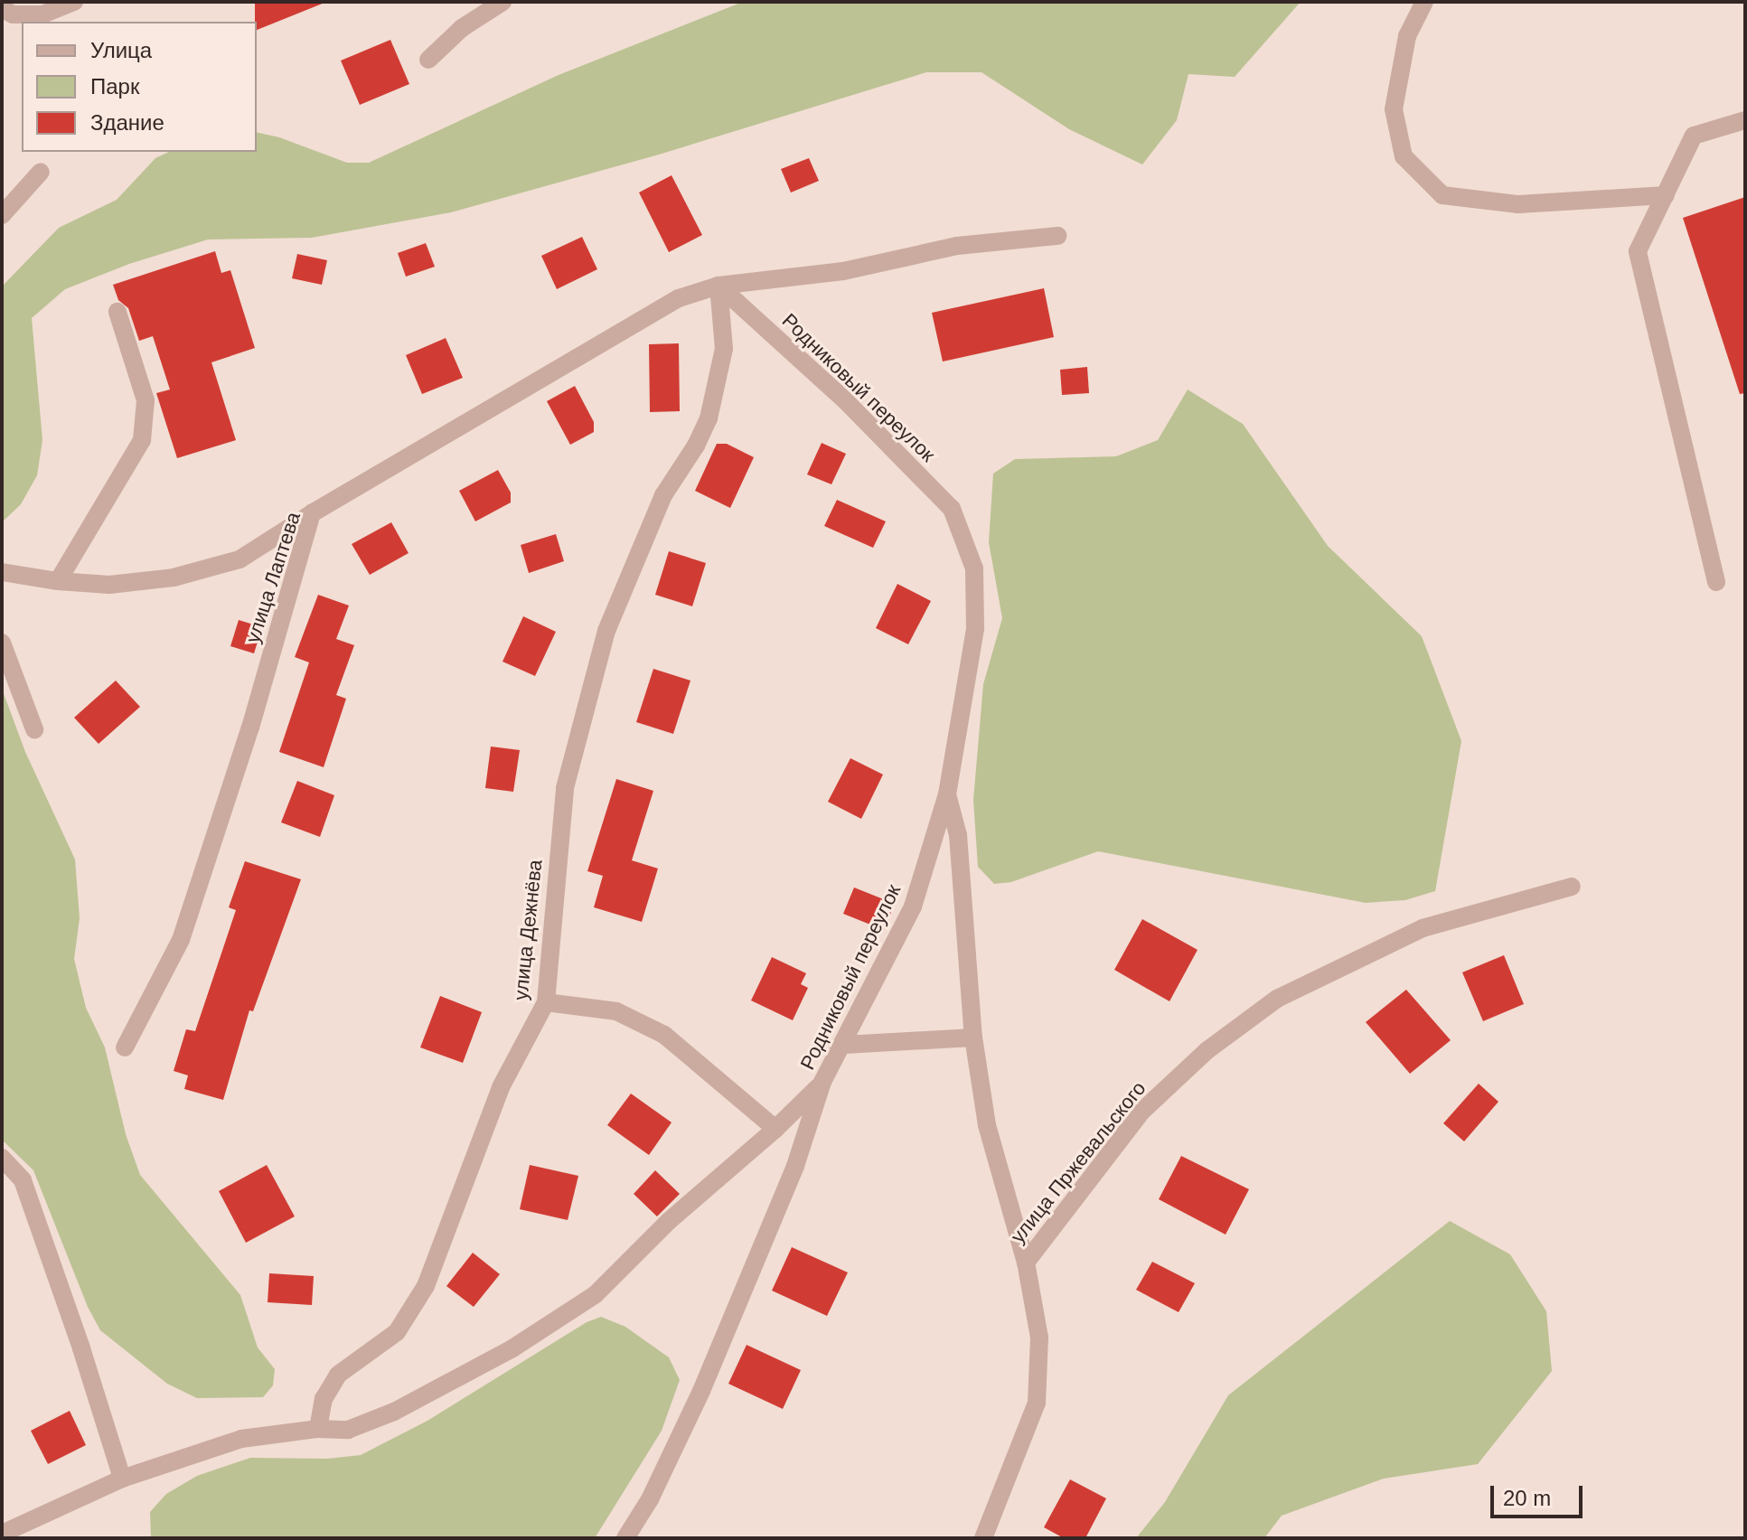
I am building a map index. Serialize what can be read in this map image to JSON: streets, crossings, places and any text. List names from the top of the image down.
{
  "streets": {
    "street": [
      "Родниковый переулок",
      "улица Лаптева",
      "улица Дежнёва",
      "улица Пржевальского"
    ]
  },
  "crossings": [
    ["Родниковый переулок", "улица Лаптева"],
    ["Родниковый переулок", "улица Дежнёва"],
    ["улица Лаптева", "улица Дежнёва"]
  ],
  "legend": ["Улица", "Парк", "Здание"],
  "scale_bar": "20 m"
}
